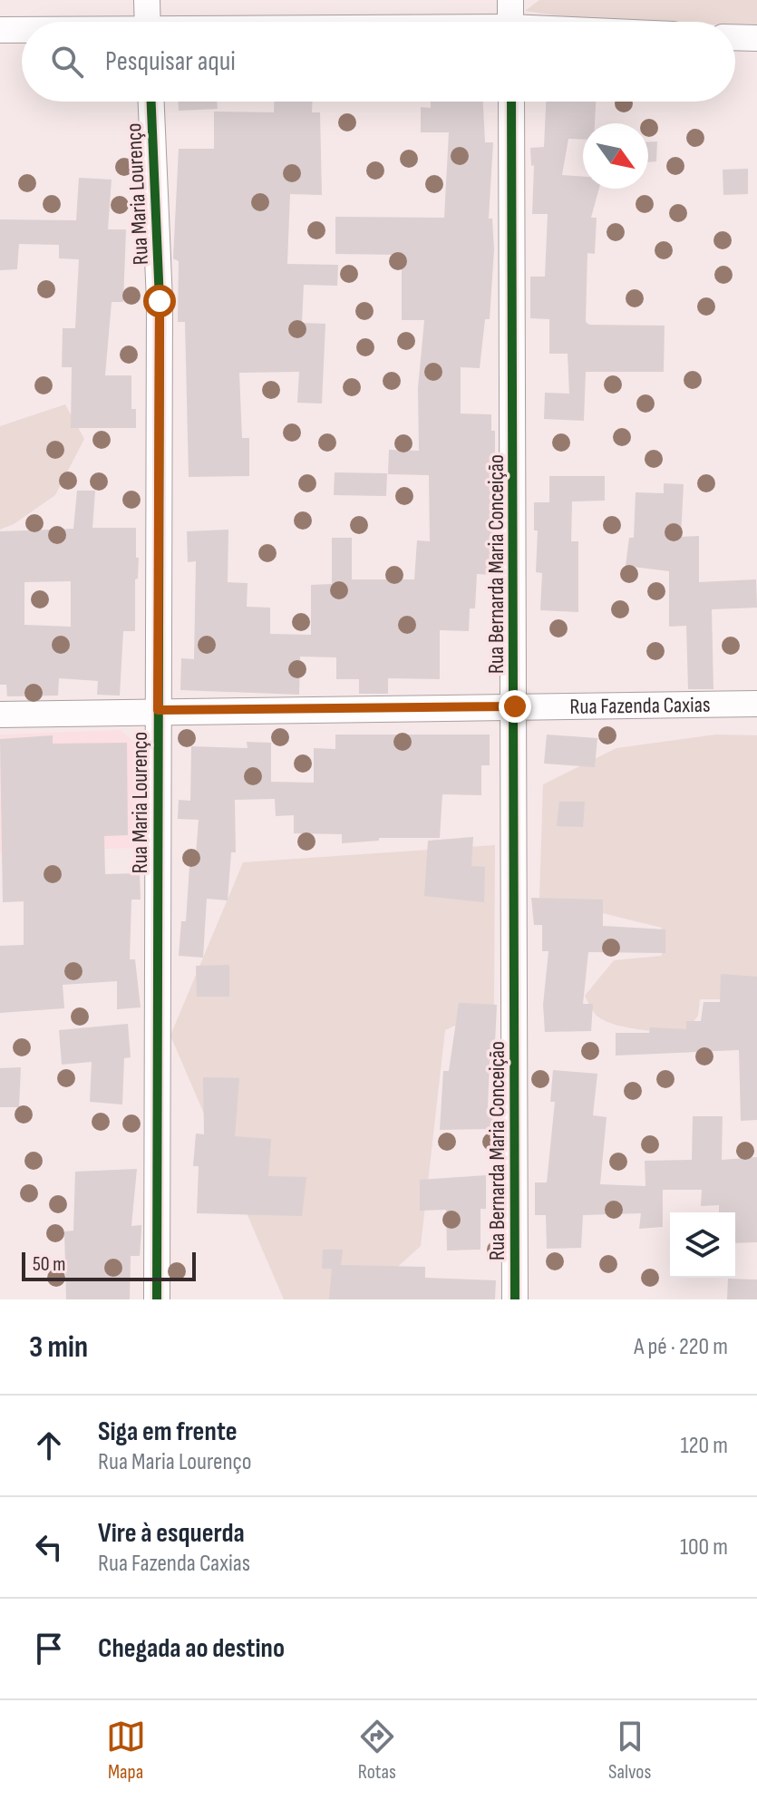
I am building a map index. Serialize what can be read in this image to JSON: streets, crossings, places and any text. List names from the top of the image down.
{
  "streets": {
    "street": ["Rua Maria Lourenço", "Rua Bernarda Maria Conceição", "Rua Fazenda Caxias"]
  },
  "crossings": [
    ["Rua Maria Lourenço", "Rua Fazenda Caxias"],
    ["Rua Bernarda Maria Conceição", "Rua Fazenda Caxias"]
  ],
  "scale_bar": "50 m",
  "north": "bottom right",
  "page": {
    "search": "Pesquisar aqui",
    "scale": "50 m",
    "heading": ["3 min", "A pé · 220 m"],
    "list": [
      ["Siga em frente", "Rua Maria Lourenço", "120 m"],
      ["Vire à esquerda", "Rua Fazenda Caxias", "100 m"],
      "Chegada ao destino"
    ],
    "nav": ["Mapa", "Rotas", "Salvos"]
  }
}
